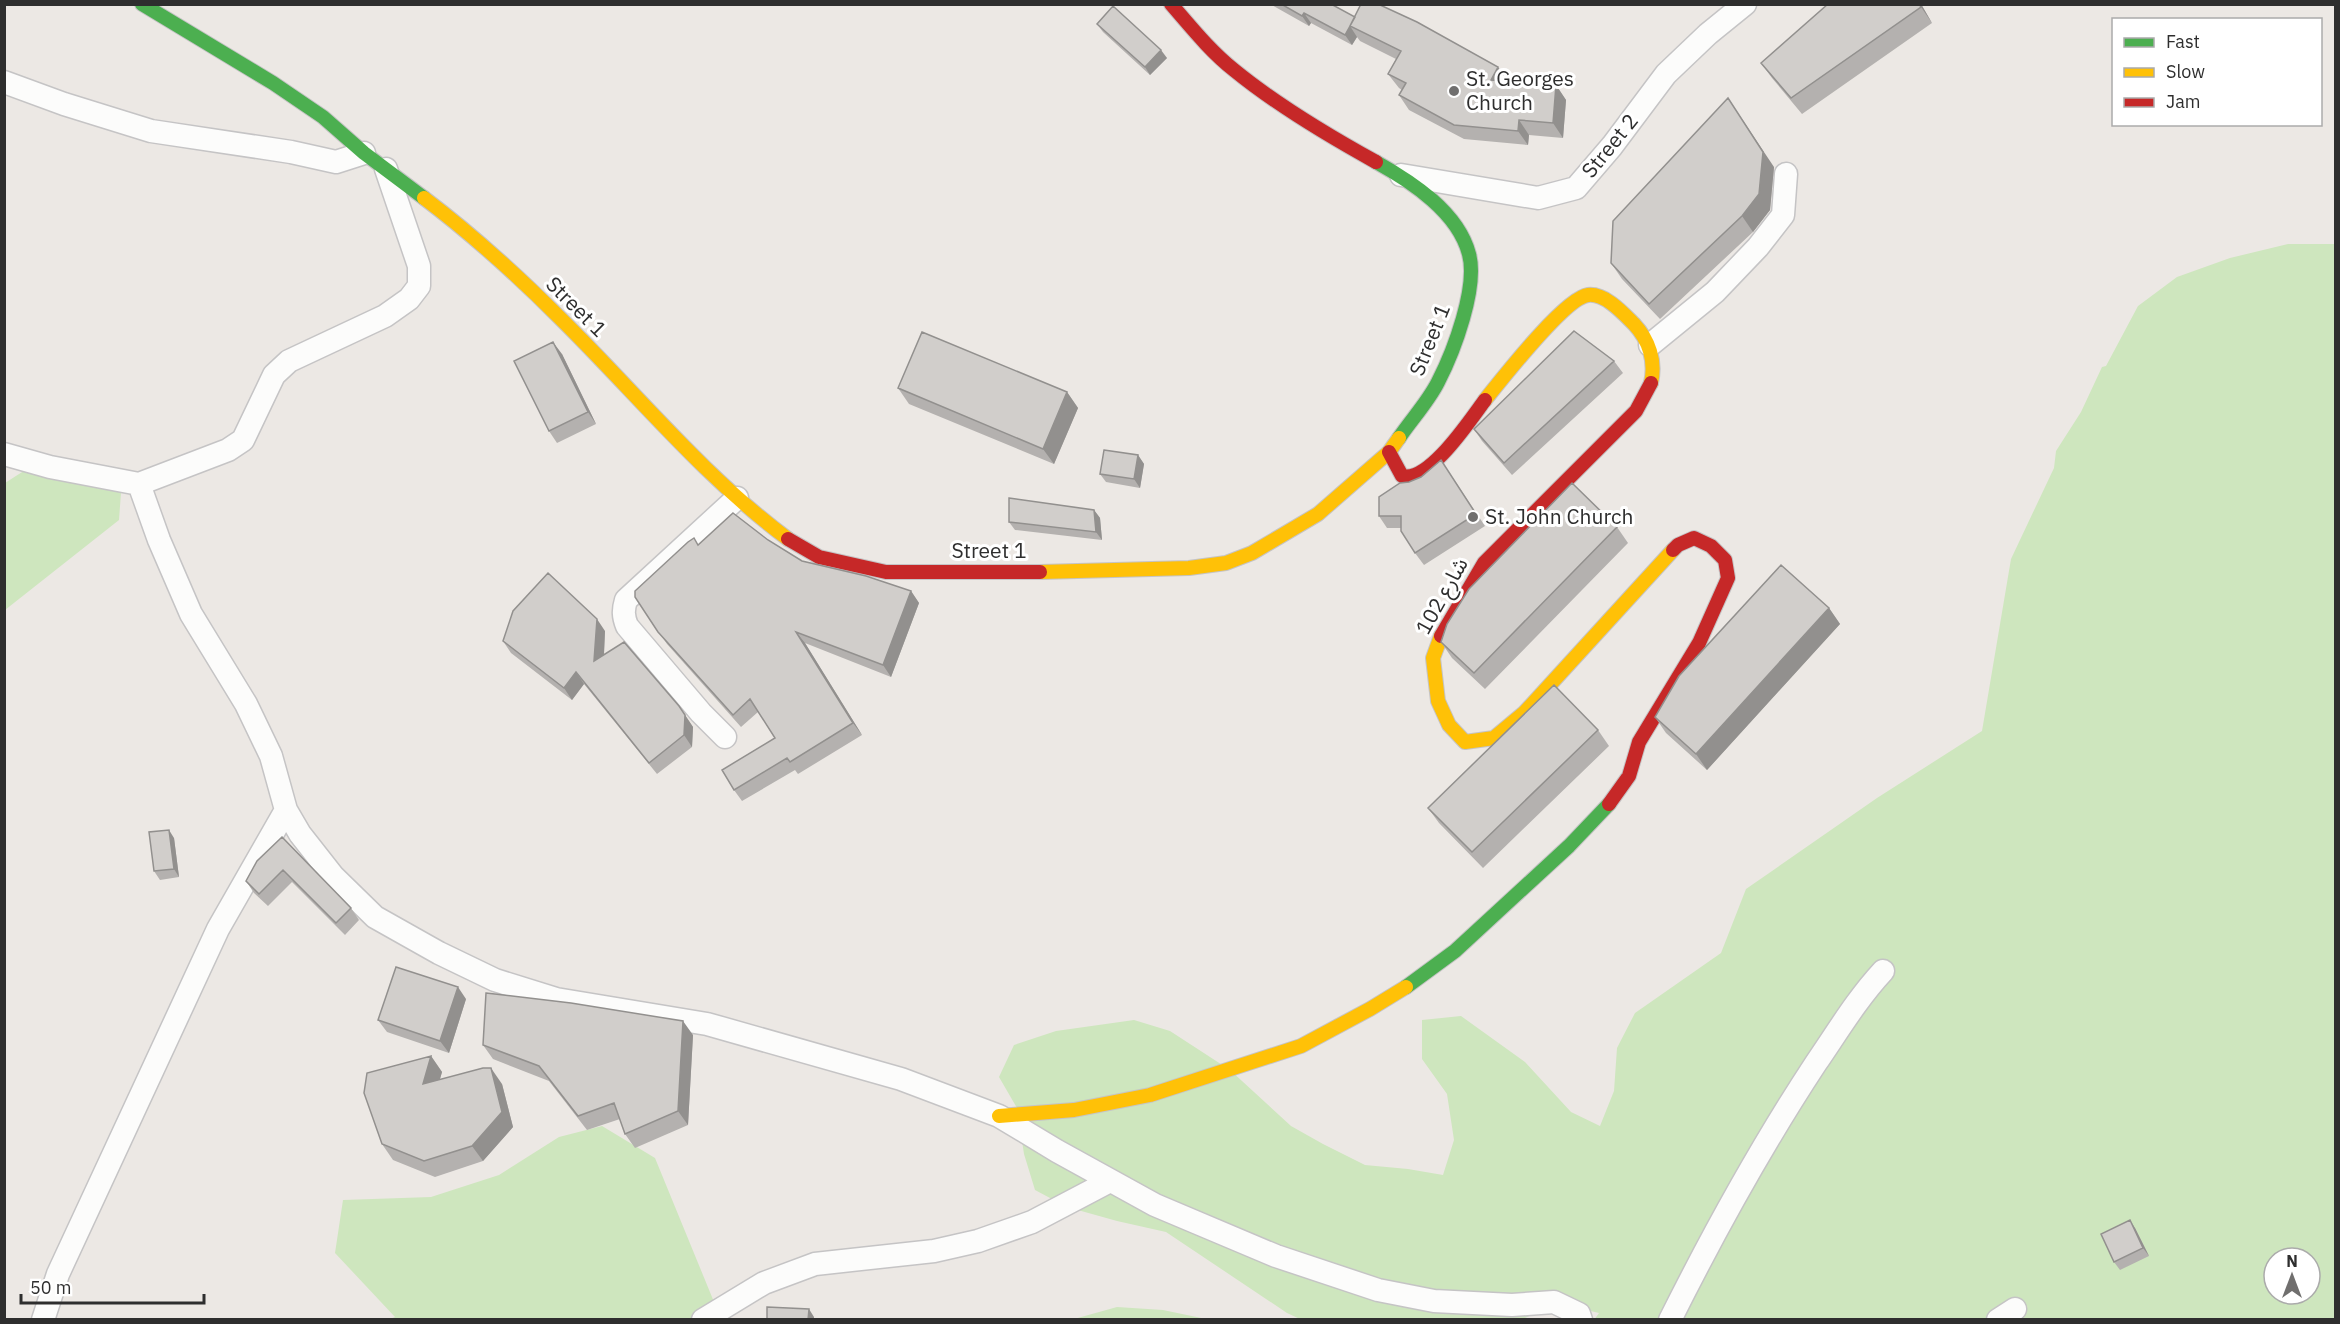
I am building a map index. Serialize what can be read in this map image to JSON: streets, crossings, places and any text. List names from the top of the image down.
{
  "streets": {
    "street": ["Street 2", "Street 1", "شارع 102"]
  },
  "crossings": [
    ["Street 2", "Street 1"]
  ],
  "places": ["St. Georges Church", "St. John Church"],
  "legend": ["Fast", "Slow", "Jam"],
  "scale_bar": "50 m",
  "north": "top"
}
